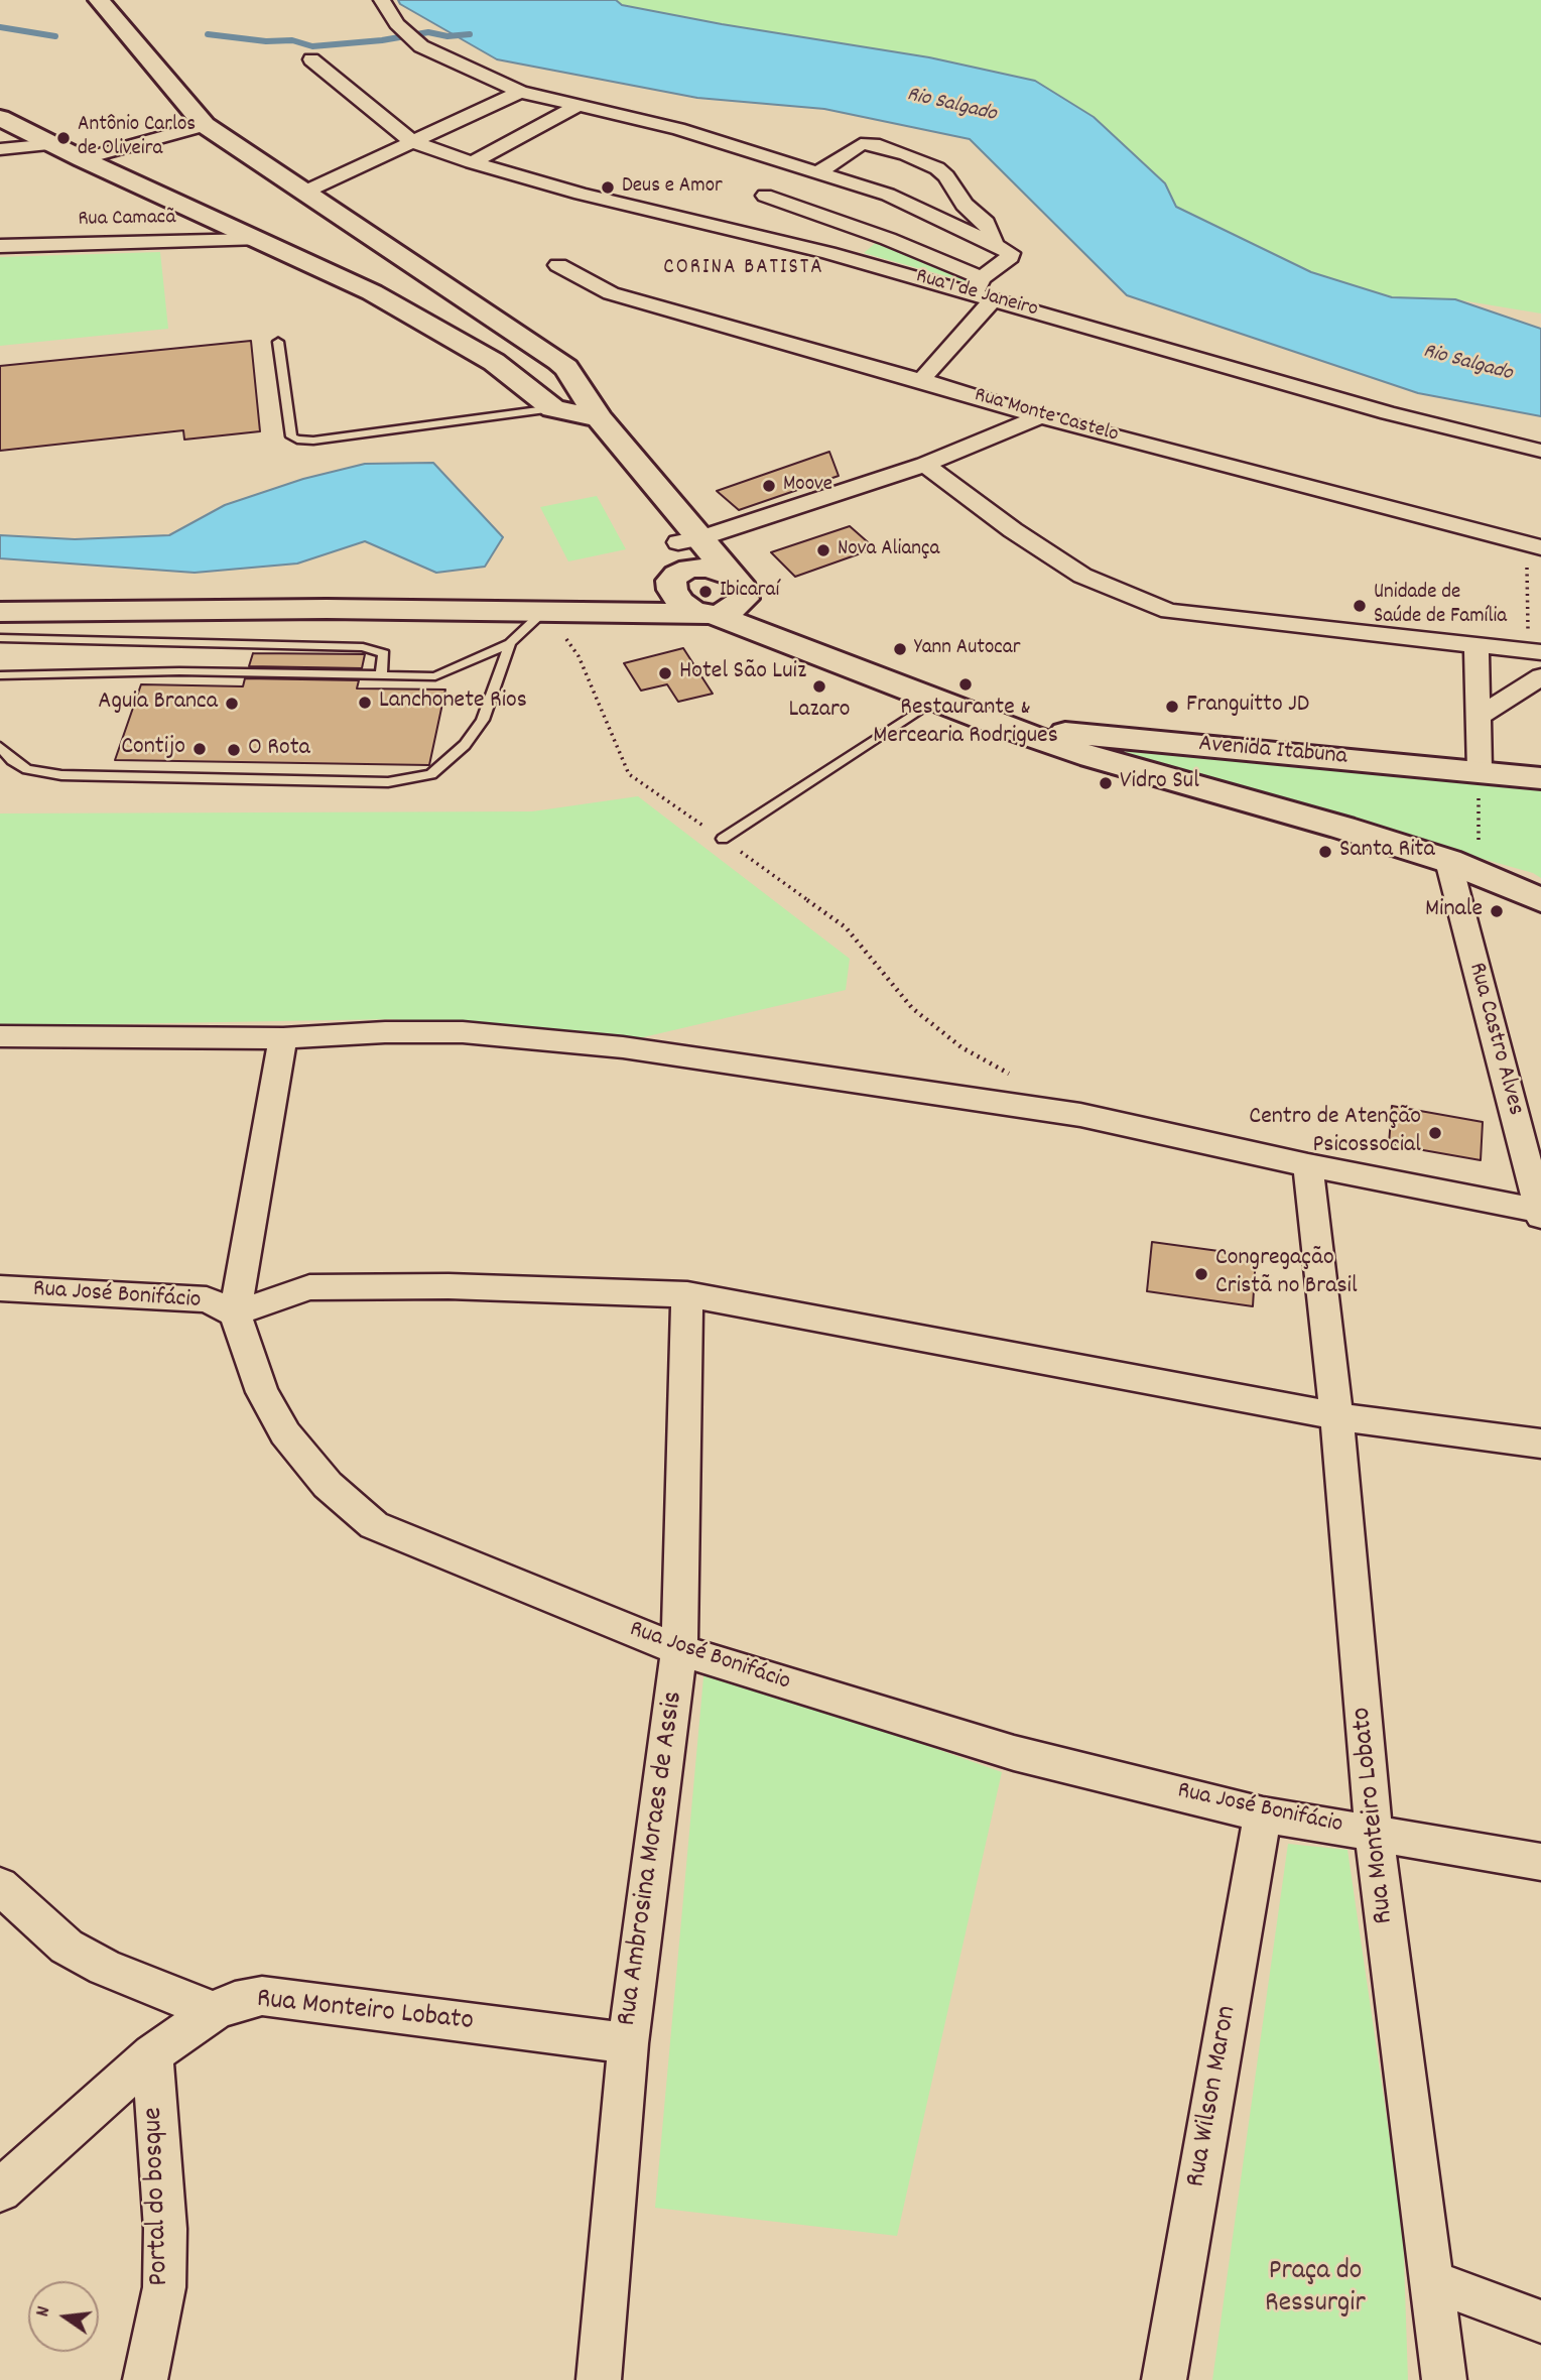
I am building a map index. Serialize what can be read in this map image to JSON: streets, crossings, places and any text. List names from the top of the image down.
{
  "streets": {
    "street": [
      "Rua Camacã",
      "Rua 1 de Janeiro",
      "Rua Monte Castelo",
      "Avenida Itabuna",
      "Rua Castro Alves",
      "Rua José Bonifácio",
      "Rua Monteiro Lobato",
      "Rua Ambrosina Moraes de Assis",
      "Rua Wilson Maron",
      "Portal do bosque"
    ]
  },
  "crossings": [
    ["Rua José Bonifácio", "Rua Monteiro Lobato"],
    ["Rua José Bonifácio", "Rua Ambrosina Moraes de Assis"],
    ["Rua José Bonifácio", "Rua Wilson Maron"],
    ["Rua Monteiro Lobato", "Rua Ambrosina Moraes de Assis"],
    ["Rua Monteiro Lobato", "Portal do bosque"]
  ],
  "districts": ["CORINA BATISTA"],
  "water": ["Rio Salgado"],
  "parks": ["Praça do Ressurgir"],
  "places": [
    "Antônio Carlos de Oliveira",
    "Deus e Amor",
    "Moove",
    "Nova Aliança",
    "Ibicaraí",
    "Unidade de Saúde de Família",
    "Yann Autocar",
    "Hotel São Luiz",
    "Restaurante & Mercearia Rodrigues",
    "Lazaro",
    "Lanchonete Rios",
    "Aguia Branca",
    "Franguitto JD",
    "Contijo",
    "O Rota",
    "Vidro Sul",
    "Santa Rita",
    "Minale",
    "Centro de Atenção Psicossocial",
    "Congregação Cristã no Brasil"
  ],
  "north": "left"
}
